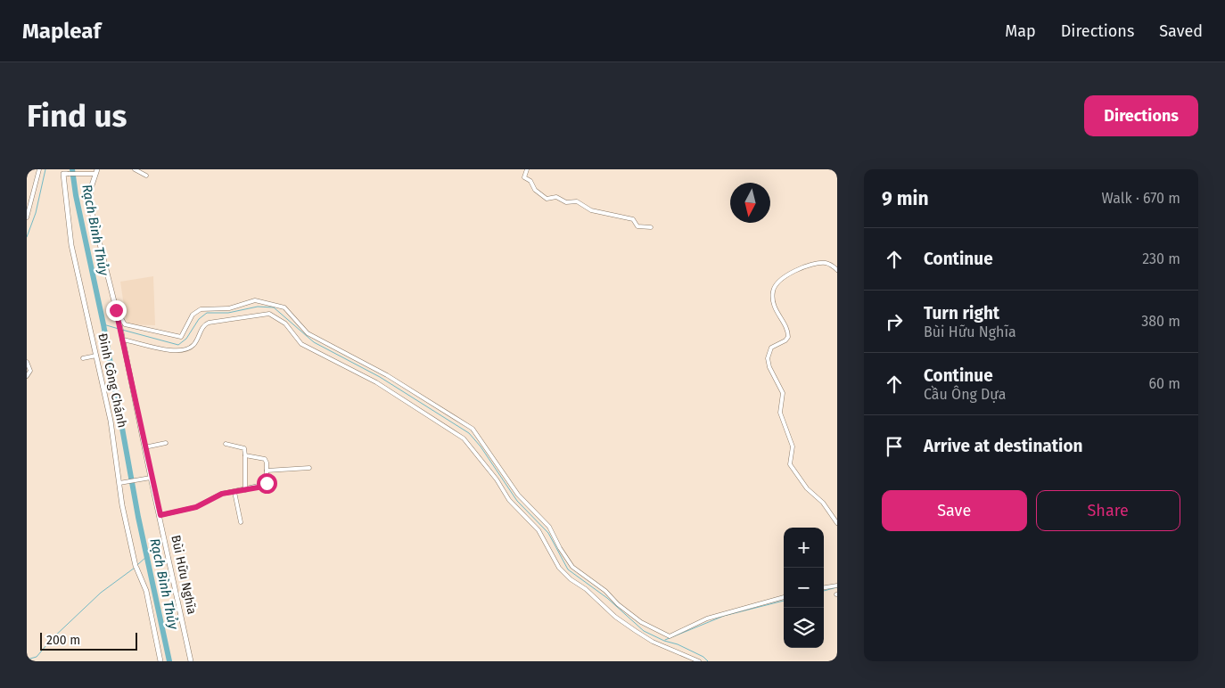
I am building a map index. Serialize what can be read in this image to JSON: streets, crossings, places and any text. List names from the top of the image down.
{
  "streets": {
    "main road": ["Đinh Công Chánh", "Bùi Hữu Nghĩa"]
  },
  "water": ["Rạch Bình Thủy"],
  "scale_bar": "200 m",
  "north": "bottom",
  "page": {
    "header": "Mapleaf",
    "nav": ["Map", "Directions", "Saved"],
    "buttons": [
      "Directions",
      ["Save", "Share"]
    ],
    "title": "Find us",
    "heading": ["9 min", "Walk · 670 m"],
    "list": [
      ["Continue", "230 m"],
      ["Turn right", "Bùi Hữu Nghĩa", "380 m"],
      ["Continue", "Cầu Ông Dựa", "60 m"],
      "Arrive at destination"
    ],
    "map_buttons": ["+", "−"],
    "scale": "200 m"
  }
}
